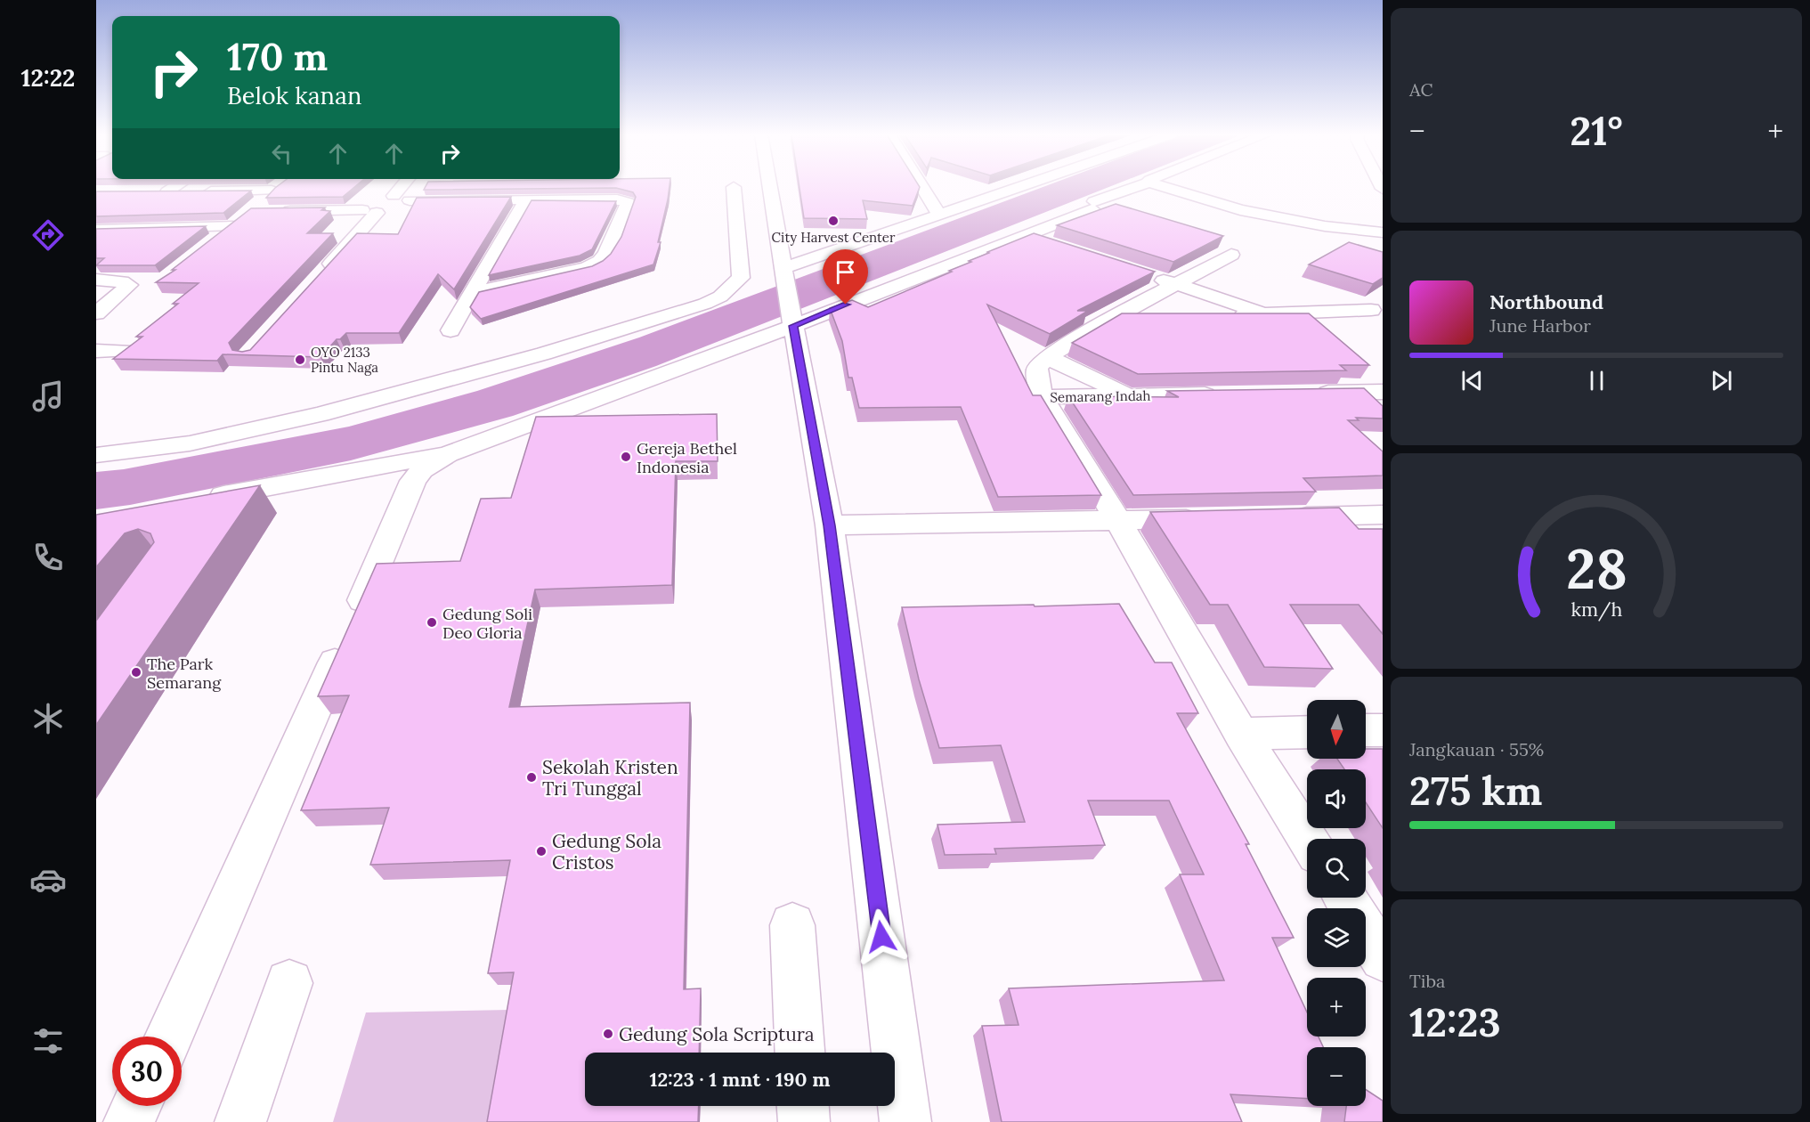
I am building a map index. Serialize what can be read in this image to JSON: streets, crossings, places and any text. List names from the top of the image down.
{
  "streets": {
    "street": ["Semarang Indah"]
  },
  "places": [
    "City Harvest Center",
    "OYO 2133 Pintu Naga",
    "Gereja Bethel Indonesia",
    "Gedung Soli Deo Gloria",
    "The Park Semarang",
    "Sekolah Kristen Tri Tunggal",
    "Gedung Sola Cristos",
    "Gedung Sola Scriptura"
  ],
  "north": "bottom",
  "page": {
    "tabs": "12:22",
    "tile": [
      "AC",
      ["Jangkauan · 55%", "275 km"],
      ["Tiba", "12:23"]
    ],
    "turn": ["170 m", "Belok kanan"],
    "heat": ["−", "21°", "+"],
    "song": ["Northbound", "June Harbor"],
    "map_buttons": ["+", "−"],
    "limit": "30",
    "trip": "12:23 · 1 mnt · 190 m",
    "gauge": ["28", "km/h"]
  }
}
